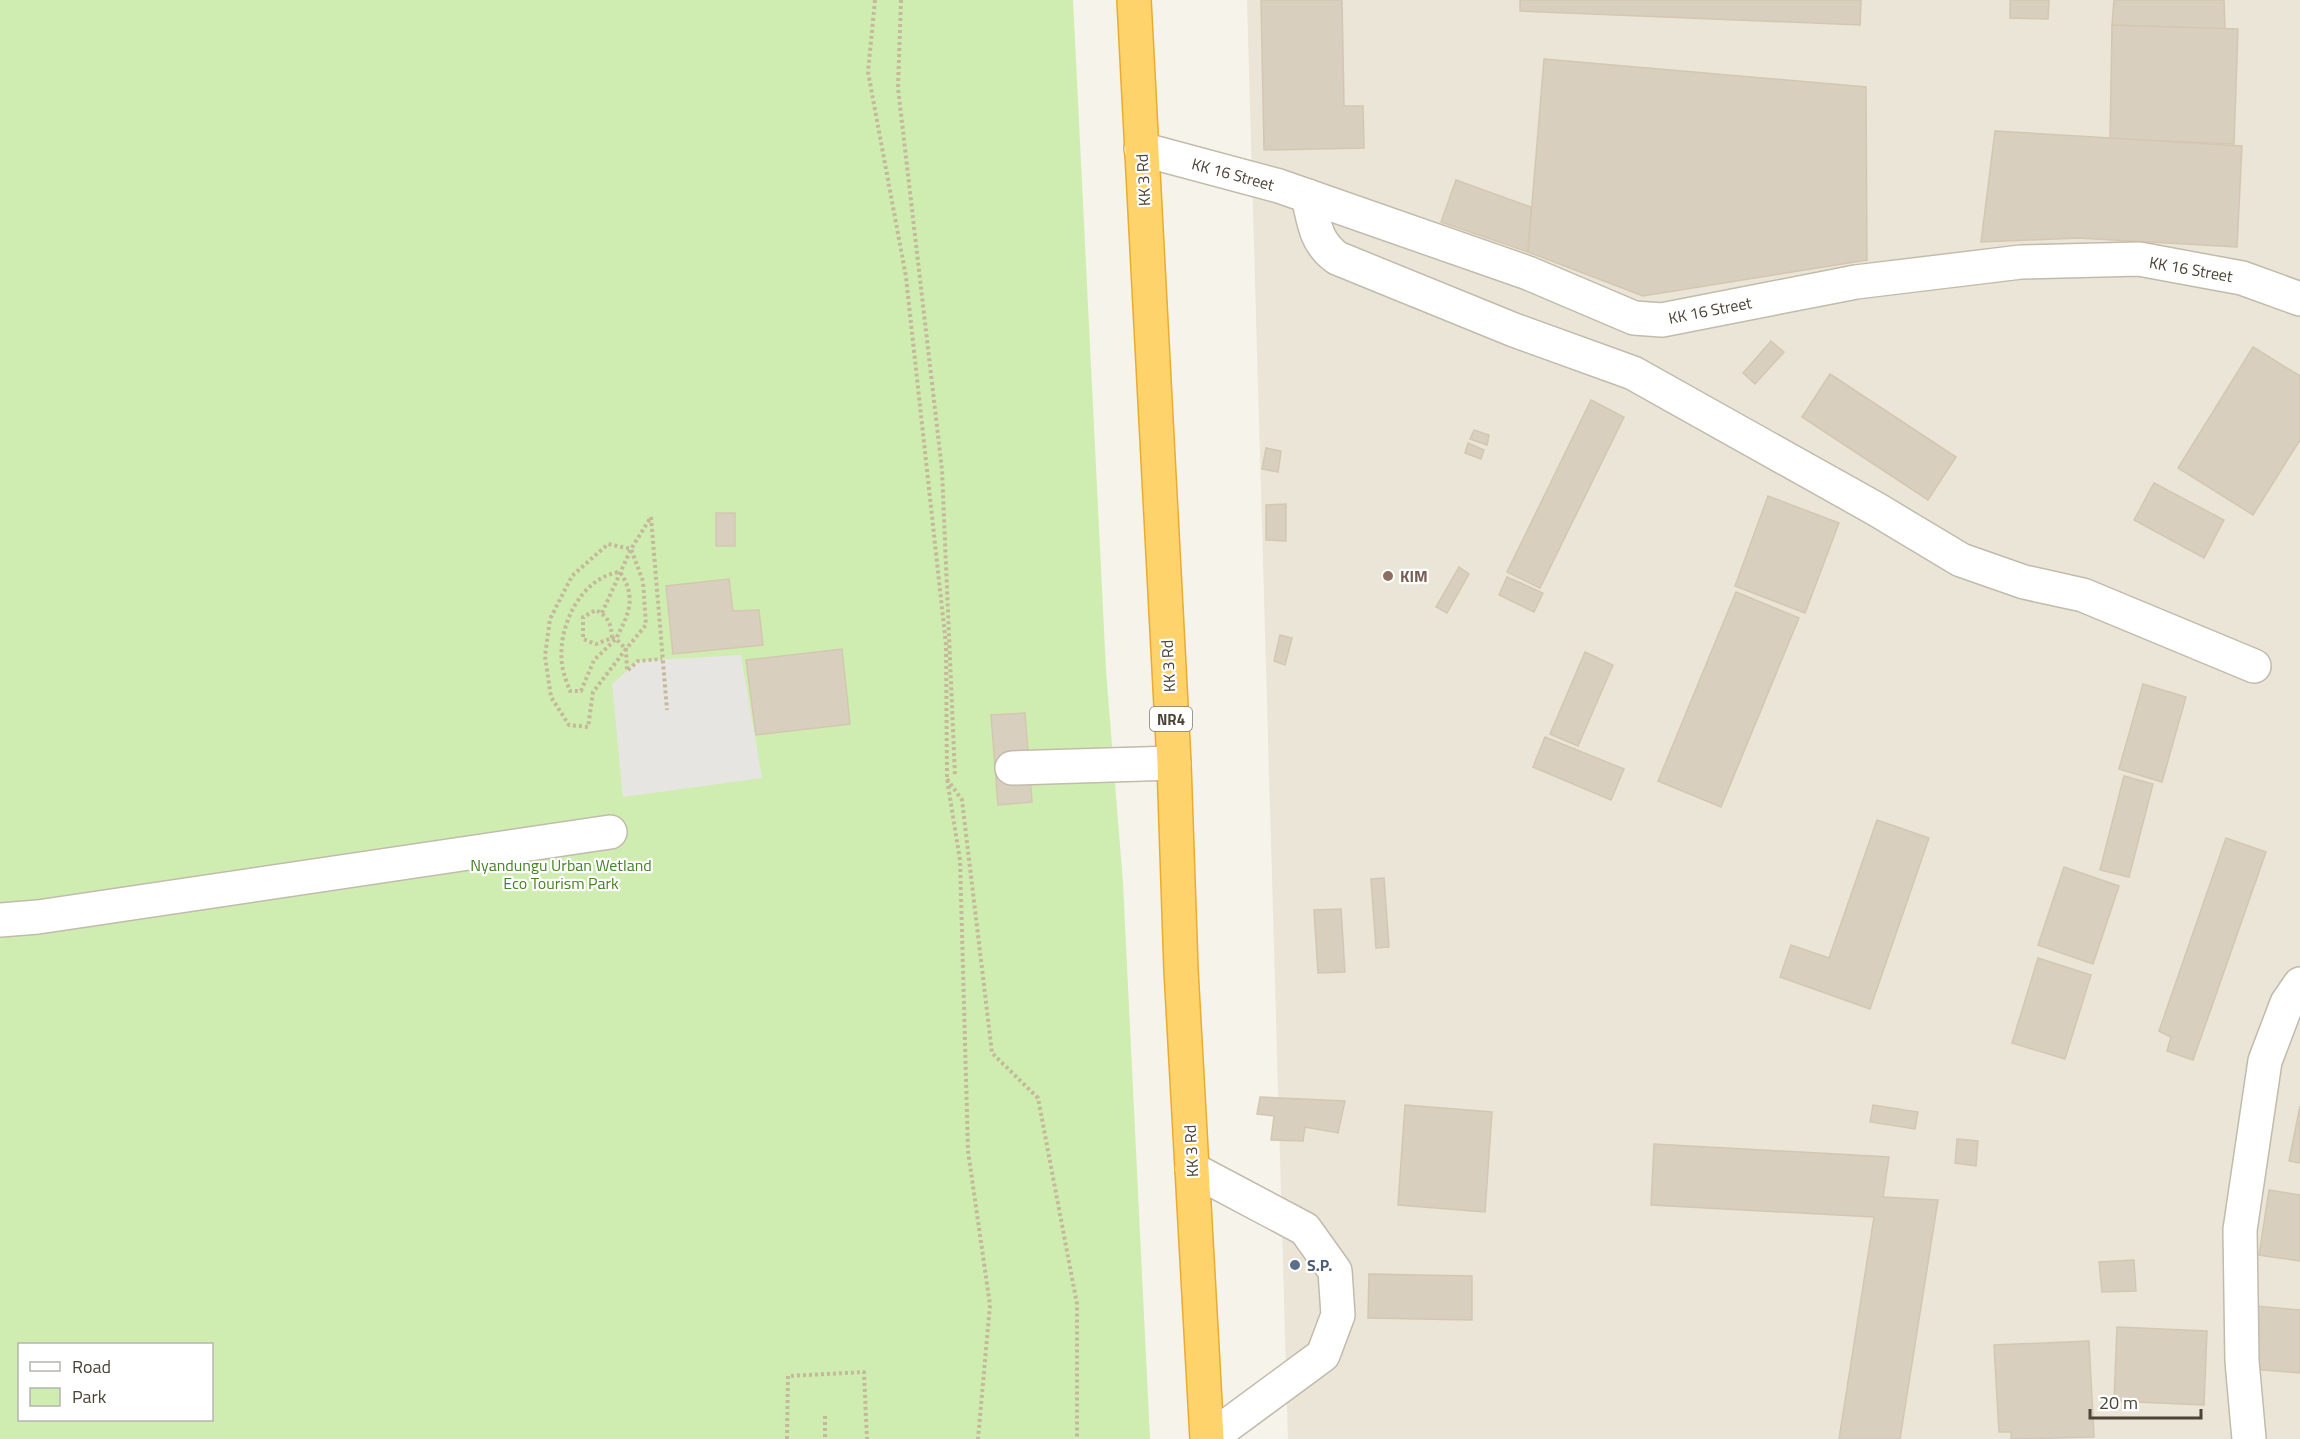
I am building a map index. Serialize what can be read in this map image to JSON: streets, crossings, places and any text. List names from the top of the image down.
{
  "streets": {
    "highway": ["KK 3 Rd", "NR4"],
    "street": ["KK 16 Street"]
  },
  "crossings": [
    ["KK 16 Street", "KK 3 Rd"]
  ],
  "parks": ["Nyandungu Urban Wetland Eco Tourism Park"],
  "places": ["KIM", "S.P."],
  "legend": ["Road", "Park"],
  "scale_bar": "20 m"
}
